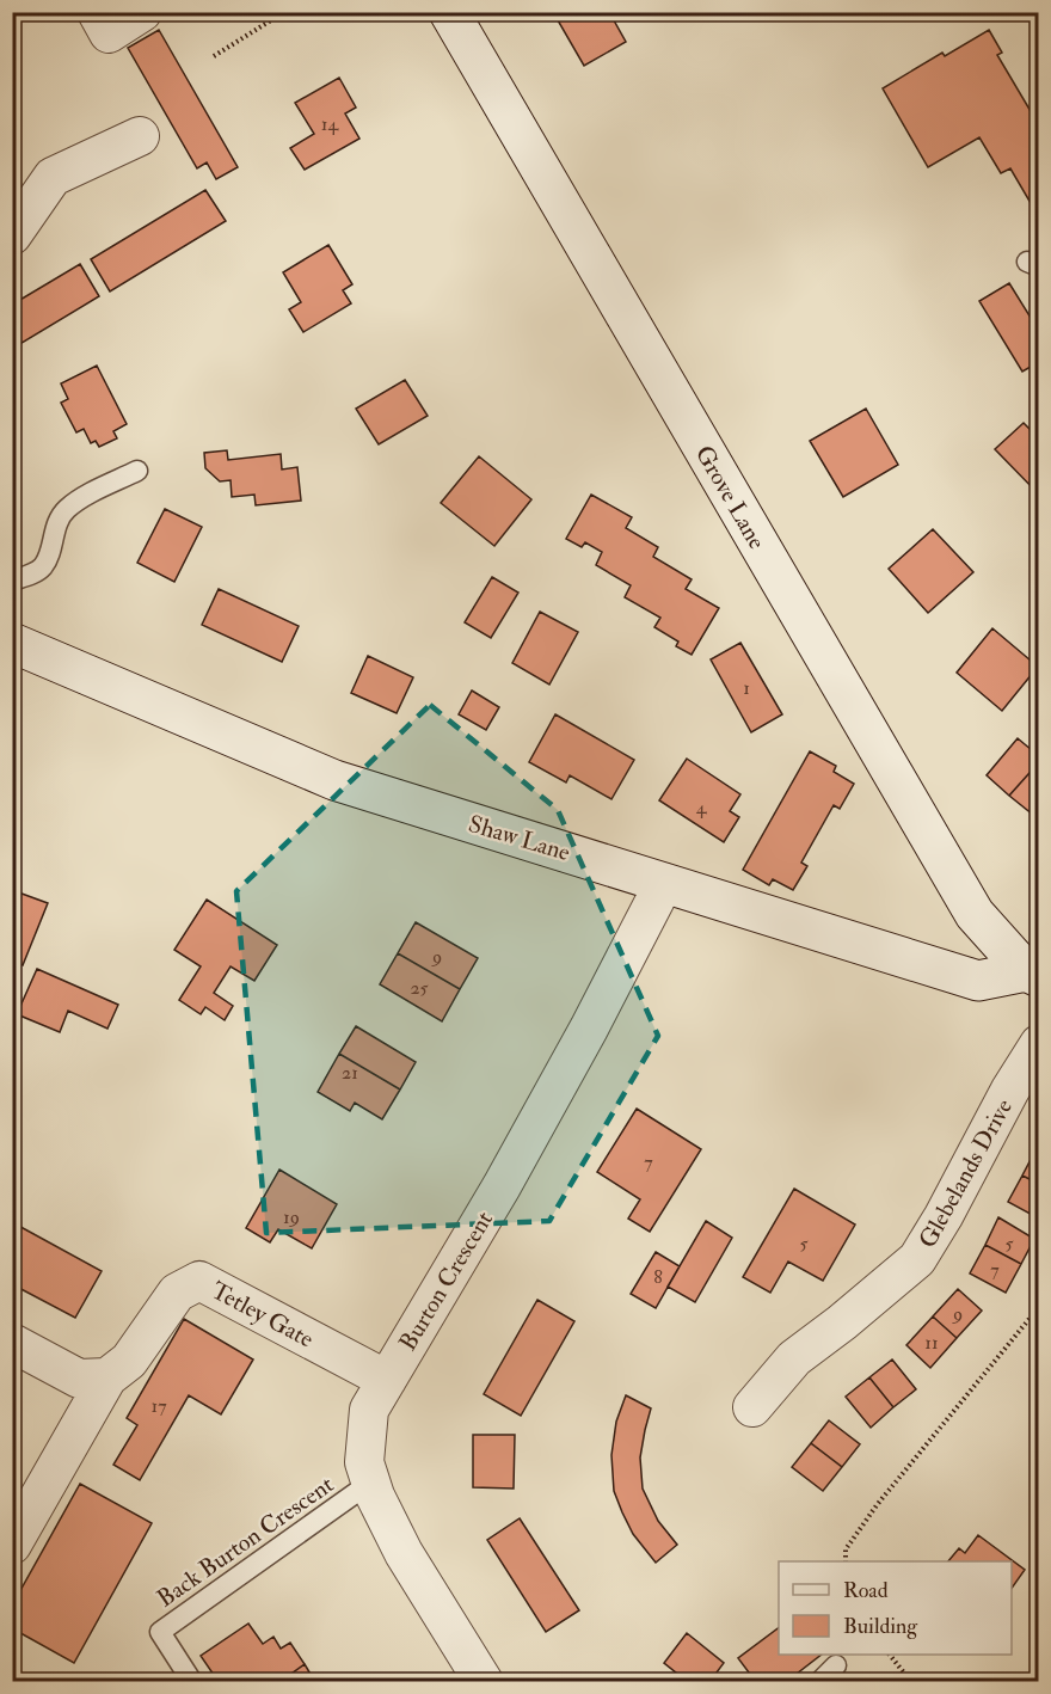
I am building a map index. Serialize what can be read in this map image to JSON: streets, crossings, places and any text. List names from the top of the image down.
{
  "streets": {
    "main road": ["Grove Lane", "Shaw Lane"],
    "street": ["Glebelands Drive", "Burton Crescent", "Tetley Gate"],
    "lane": ["Back Burton Crescent"]
  },
  "crossings": [
    ["Grove Lane", "Shaw Lane"],
    ["Shaw Lane", "Burton Crescent"],
    ["Burton Crescent", "Tetley Gate"],
    ["Burton Crescent", "Back Burton Crescent"]
  ],
  "house_numbers": [
    "14",
    "1",
    "4",
    "9",
    "25",
    "21",
    "7",
    "19",
    "5",
    "5",
    "7",
    "8",
    "9",
    "11",
    "17"
  ],
  "legend": ["Road", "Building"]
}
